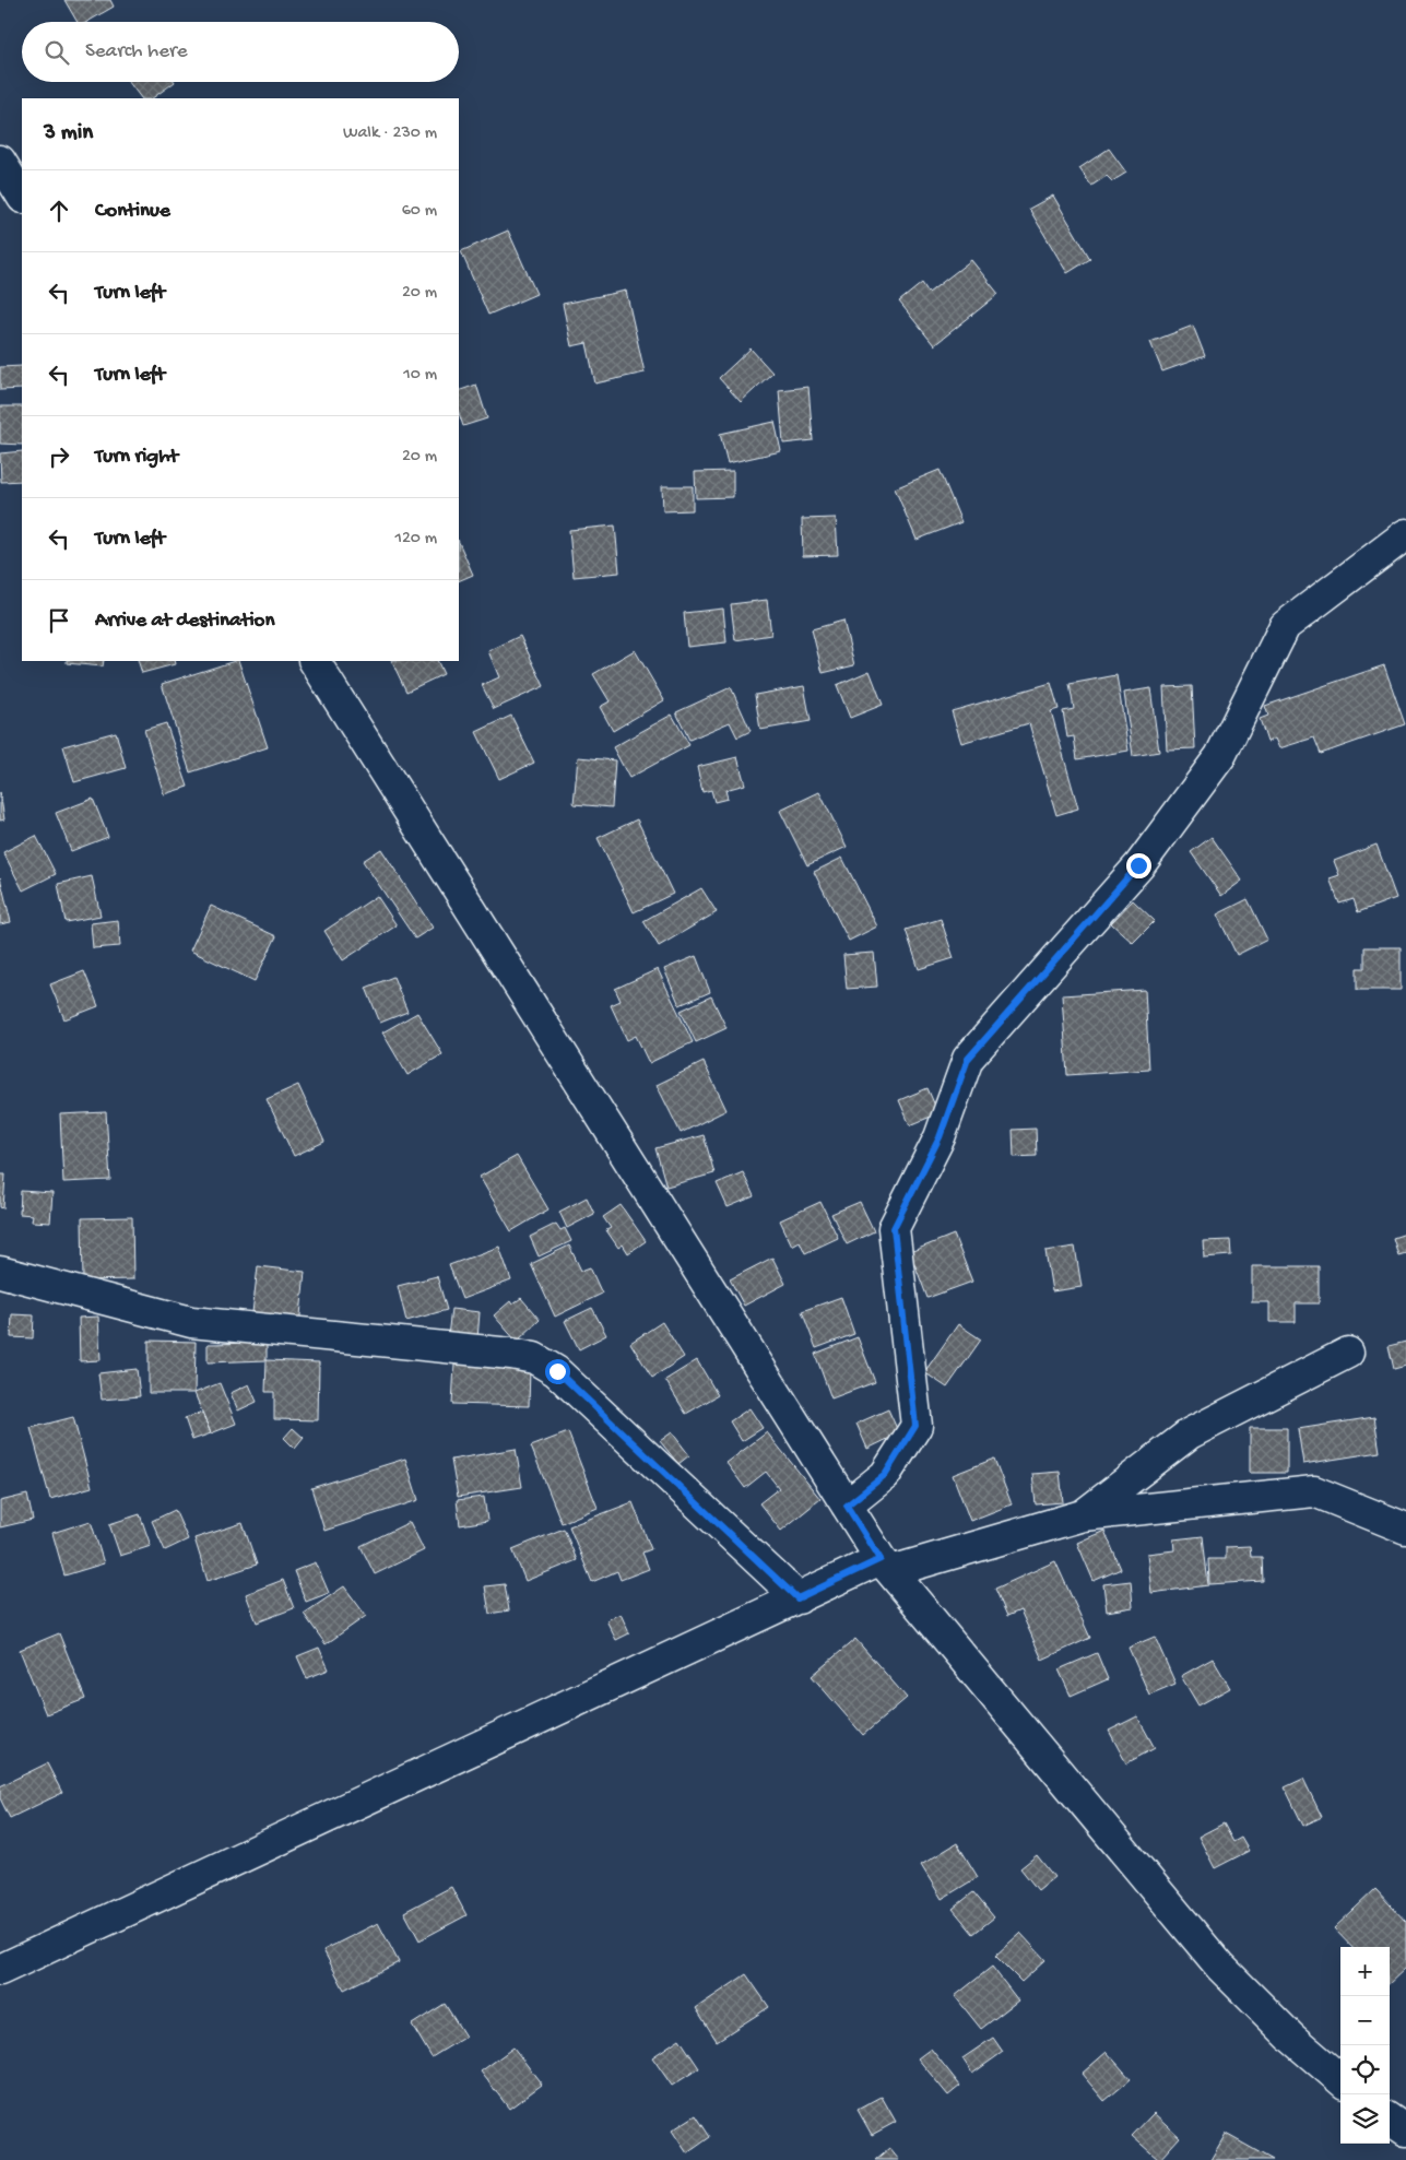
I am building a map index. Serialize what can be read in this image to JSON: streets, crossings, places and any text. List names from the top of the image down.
{
  "page": {
    "search": "Search here",
    "heading": ["3 min", "Walk · 230 m"],
    "list": [
      ["Continue", "60 m"],
      ["Turn left", "20 m"],
      ["Turn left", "10 m"],
      ["Turn right", "20 m"],
      ["Turn left", "120 m"],
      "Arrive at destination"
    ],
    "map_buttons": ["+", "−"]
  }
}
